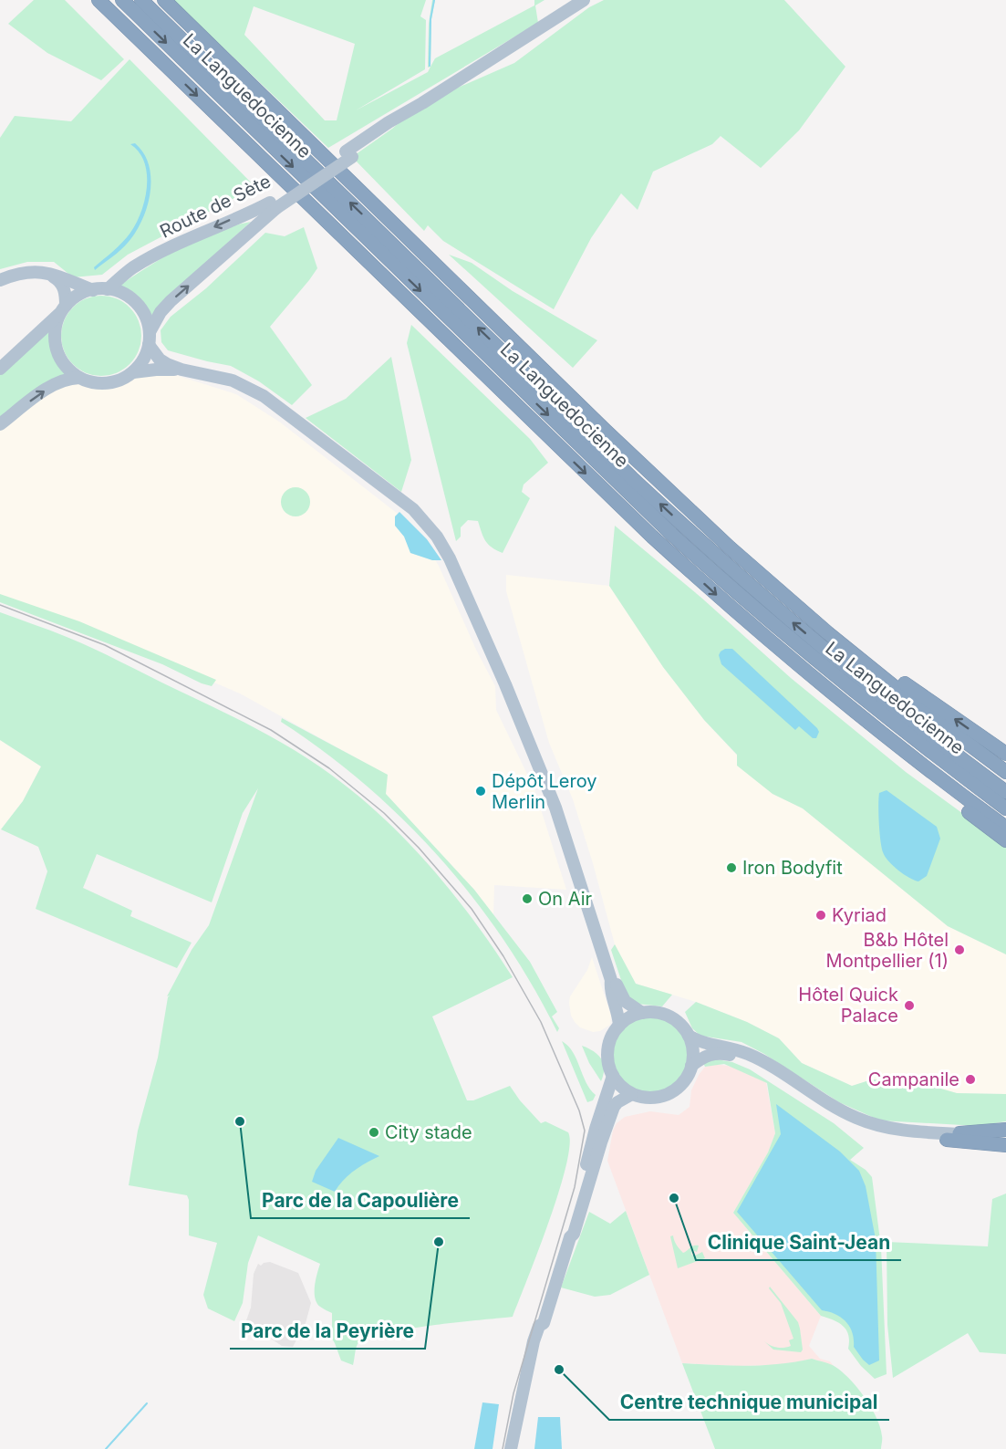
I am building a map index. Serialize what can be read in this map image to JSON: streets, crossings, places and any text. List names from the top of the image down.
{
  "streets": {
    "highway": ["La Languedocienne"],
    "main road": ["Route de Sète"]
  },
  "places": [
    "Dépôt Leroy Merlin",
    "Iron Bodyfit",
    "On Air",
    "Kyriad",
    "B&b Hôtel Montpellier (1)",
    "Hôtel Quick Palace",
    "Campanile",
    "Parc de la Capoulière",
    "City stade",
    "Clinique Saint-Jean",
    "Parc de la Peyrière",
    "Centre technique municipal"
  ]
}
